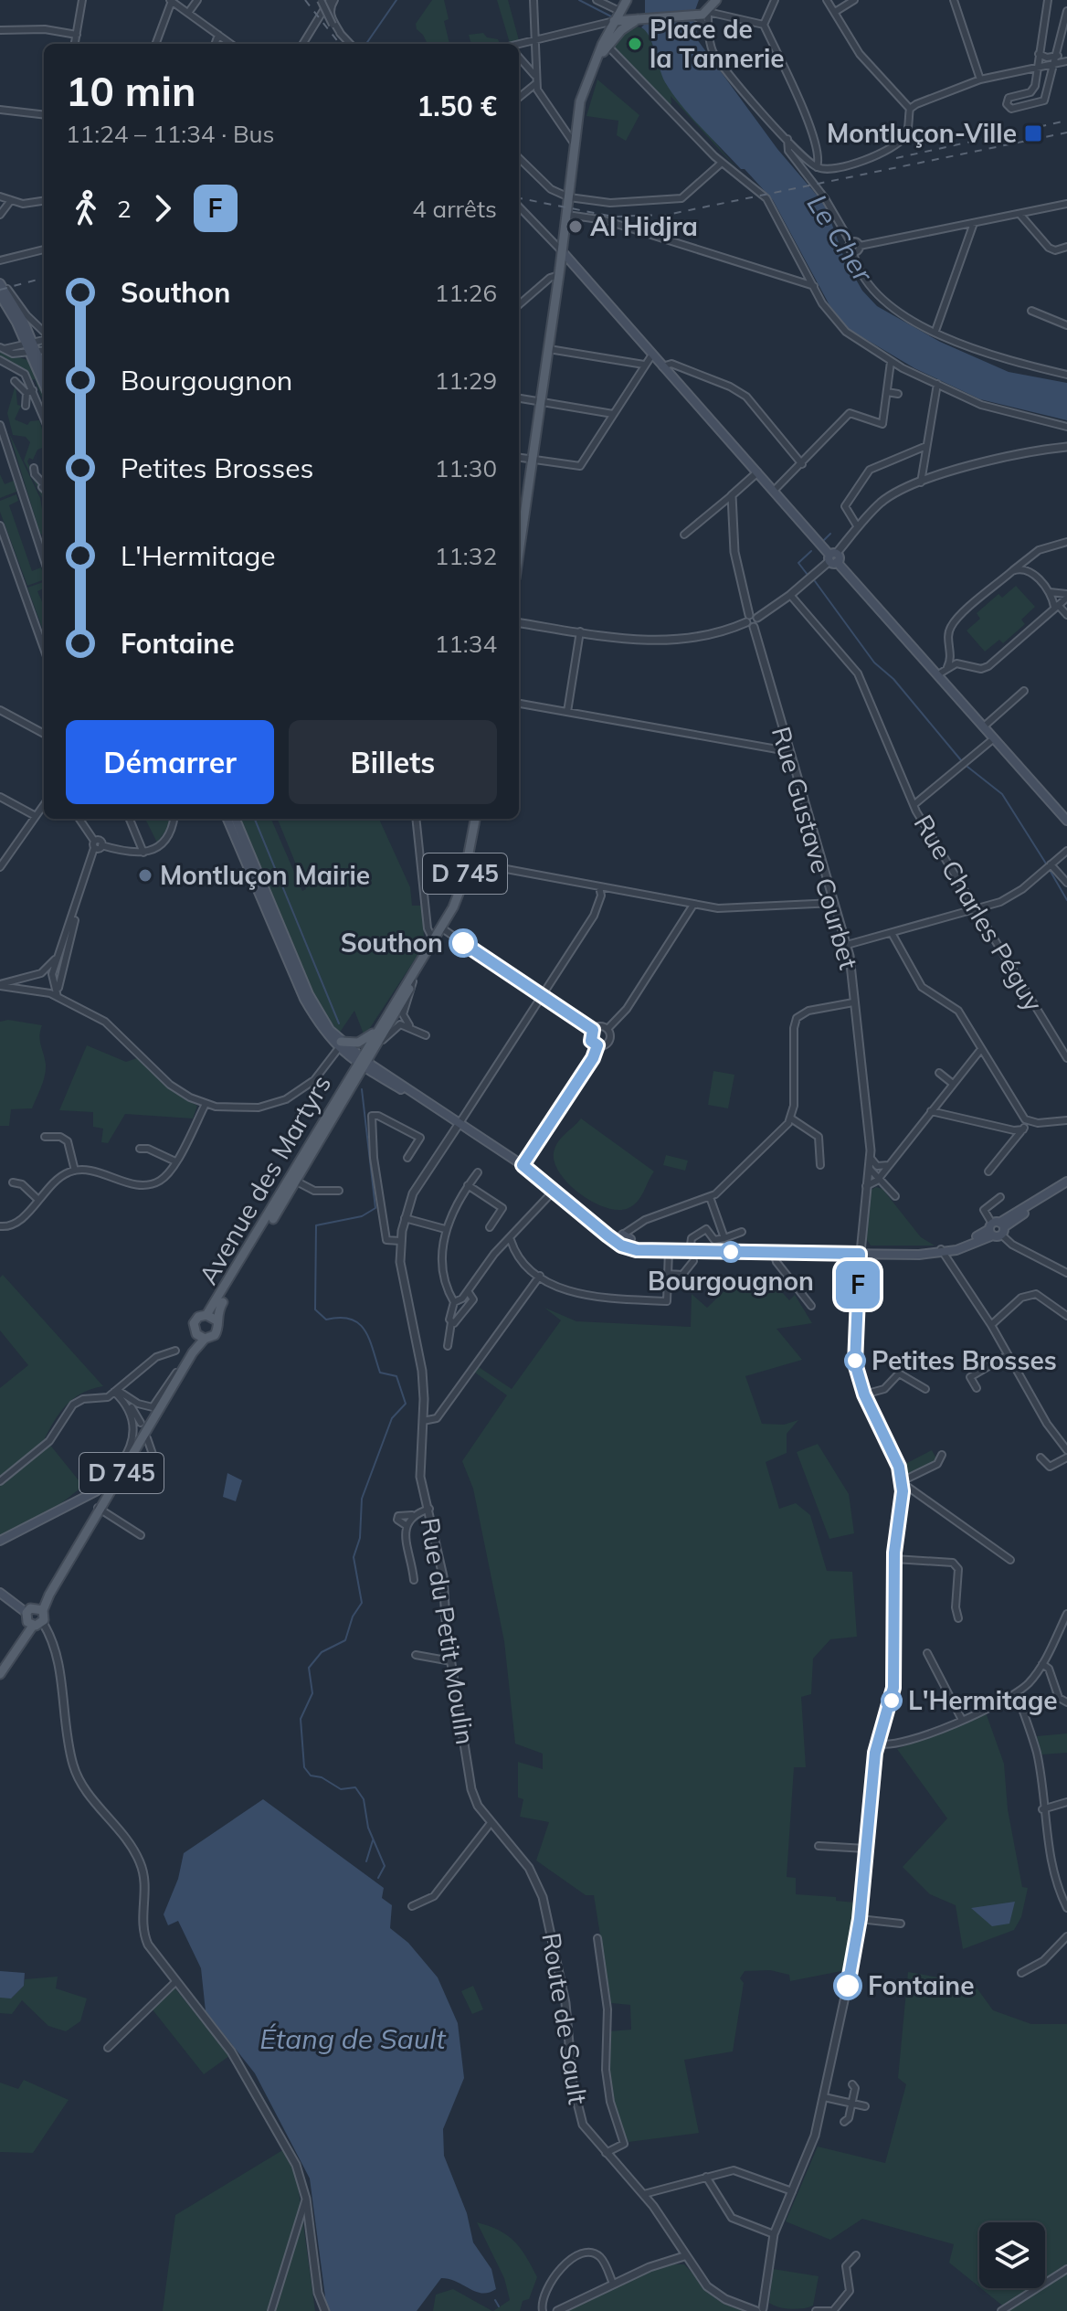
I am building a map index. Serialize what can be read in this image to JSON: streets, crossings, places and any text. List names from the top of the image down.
{
  "streets": {
    "main road": ["D 745", "Avenue des Martyrs"],
    "street": [
      "Rue Gustave Courbet",
      "Rue Charles Péguy",
      "Rue du Petit Moulin",
      "Route de Sault"
    ]
  },
  "crossings": [
    ["D 745", "Avenue des Martyrs"],
    ["Rue du Petit Moulin", "Route de Sault"]
  ],
  "water": ["Le Cher", "Étang de Sault"],
  "places": {
    "other": [
      "Place de la Tannerie",
      "Al Hidjra",
      "Montluçon Mairie",
      "Southon",
      "Bourgougnon",
      "Petites Brosses",
      "L'Hermitage",
      "Fontaine"
    ],
    "transit": ["Montluçon-Ville"]
  },
  "lines": ["bus line F"],
  "page": {
    "on_map": "F",
    "heading": ["10 min", "11:24 – 11:34 · Bus", "1.50 €"],
    "legs": ["2", "F", "4 arrêts"],
    "list": [
      {
        "name": "Southon",
        "value": "11:26"
      },
      {
        "name": "Bourgougnon",
        "value": "11:29"
      },
      {
        "name": "Petites Brosses",
        "value": "11:30"
      },
      {
        "name": "L'Hermitage",
        "value": "11:32"
      },
      {
        "name": "Fontaine",
        "value": "11:34"
      }
    ],
    "buttons": ["Démarrer", "Billets"]
  }
}
